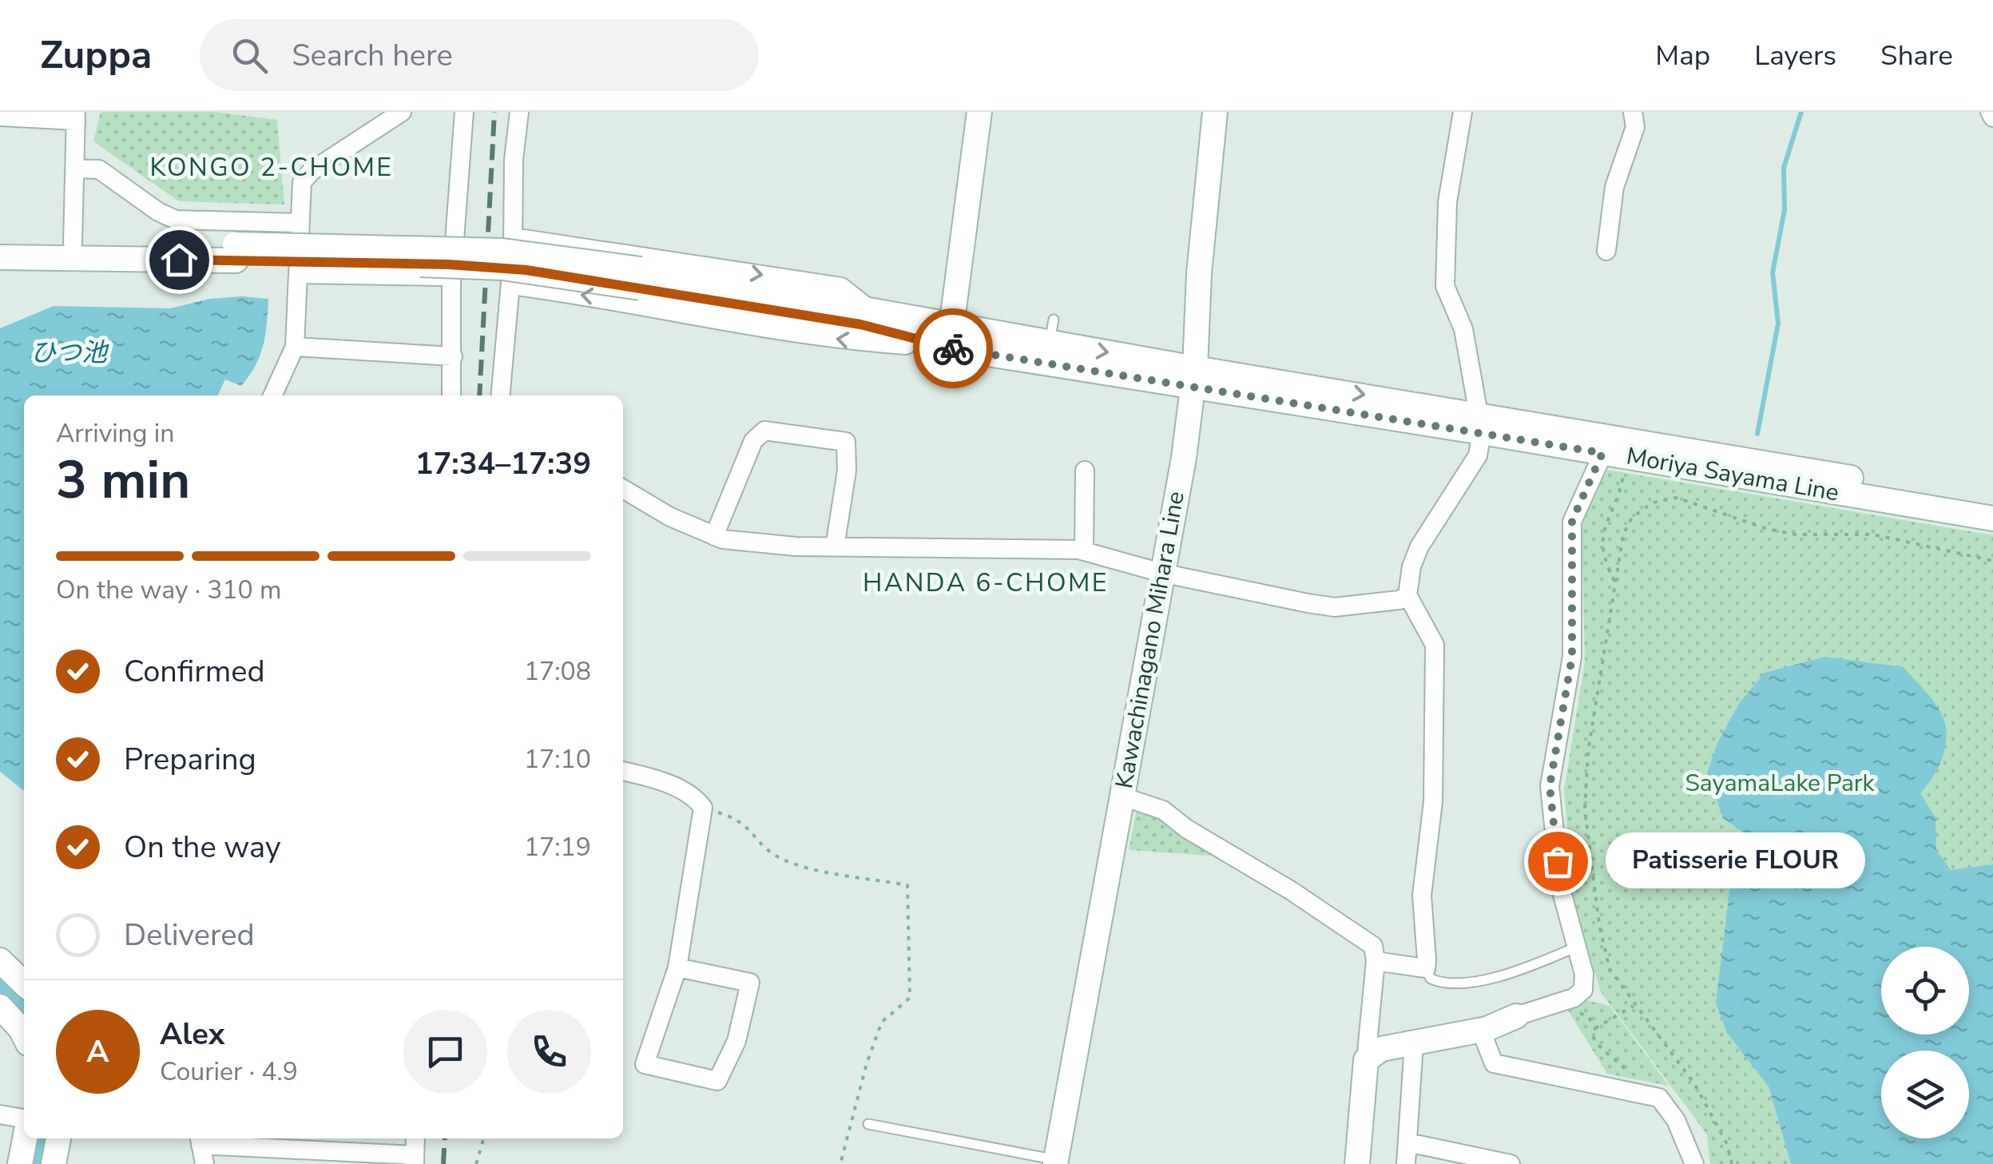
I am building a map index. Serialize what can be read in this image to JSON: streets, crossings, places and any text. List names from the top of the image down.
{
  "streets": {
    "main road": ["Moriya Sayama Line", "Kawachinagano Mihara Line"]
  },
  "crossings": [
    ["Moriya Sayama Line", "Kawachinagano Mihara Line"]
  ],
  "districts": ["KONGO 2-CHOME", "HANDA 6-CHOME"],
  "water": ["ひつ池"],
  "parks": ["SayamaLake Park"],
  "places": ["Patisserie FLOUR"],
  "page": {
    "header": "Zuppa",
    "search": "Search here",
    "nav": ["Map", "Layers", "Share"],
    "heading": ["3 min", "Arriving in", "17:34–17:39"],
    "panel": ["Alex", "Courier · 4.9"],
    "bar": "On the way · 310 m",
    "list": [
      ["Confirmed", "17:08"],
      ["Preparing", "17:10"],
      ["On the way", "17:19"],
      "Delivered"
    ],
    "bubble": "Patisserie FLOUR",
    "round": "A"
  }
}
